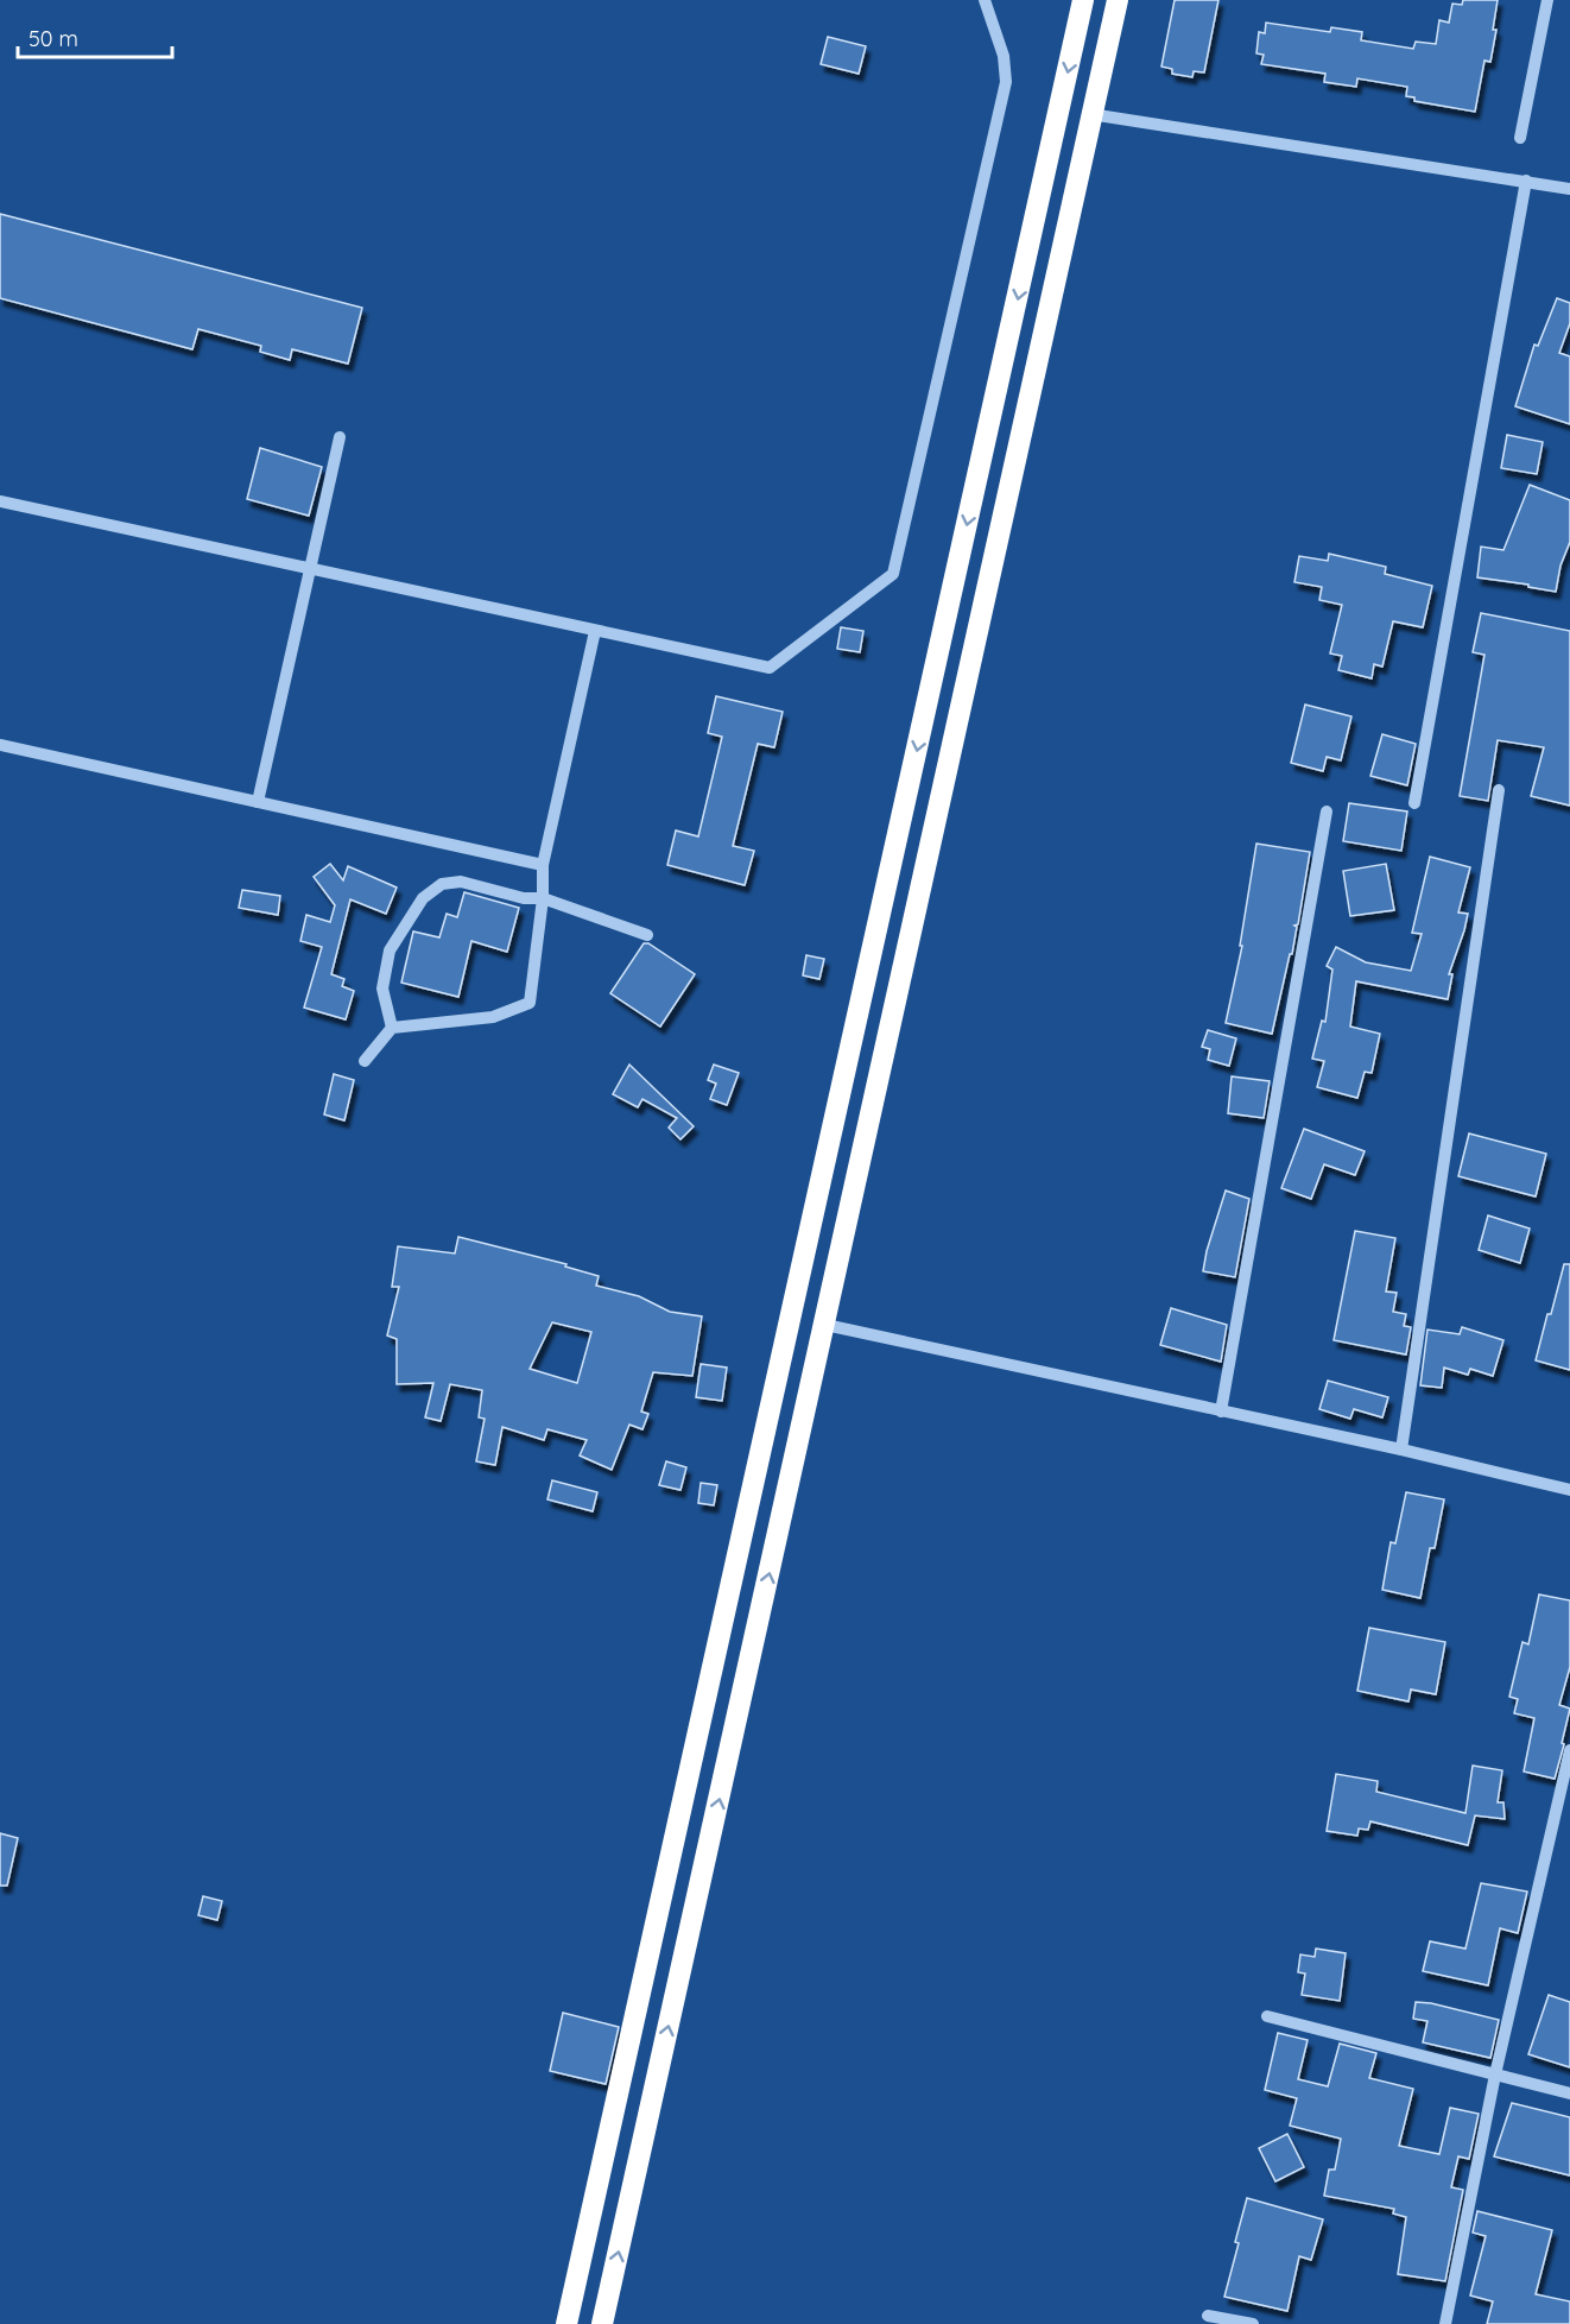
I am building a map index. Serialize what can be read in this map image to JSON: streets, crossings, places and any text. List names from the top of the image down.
{
  "scale_bar": "50 m"
}
